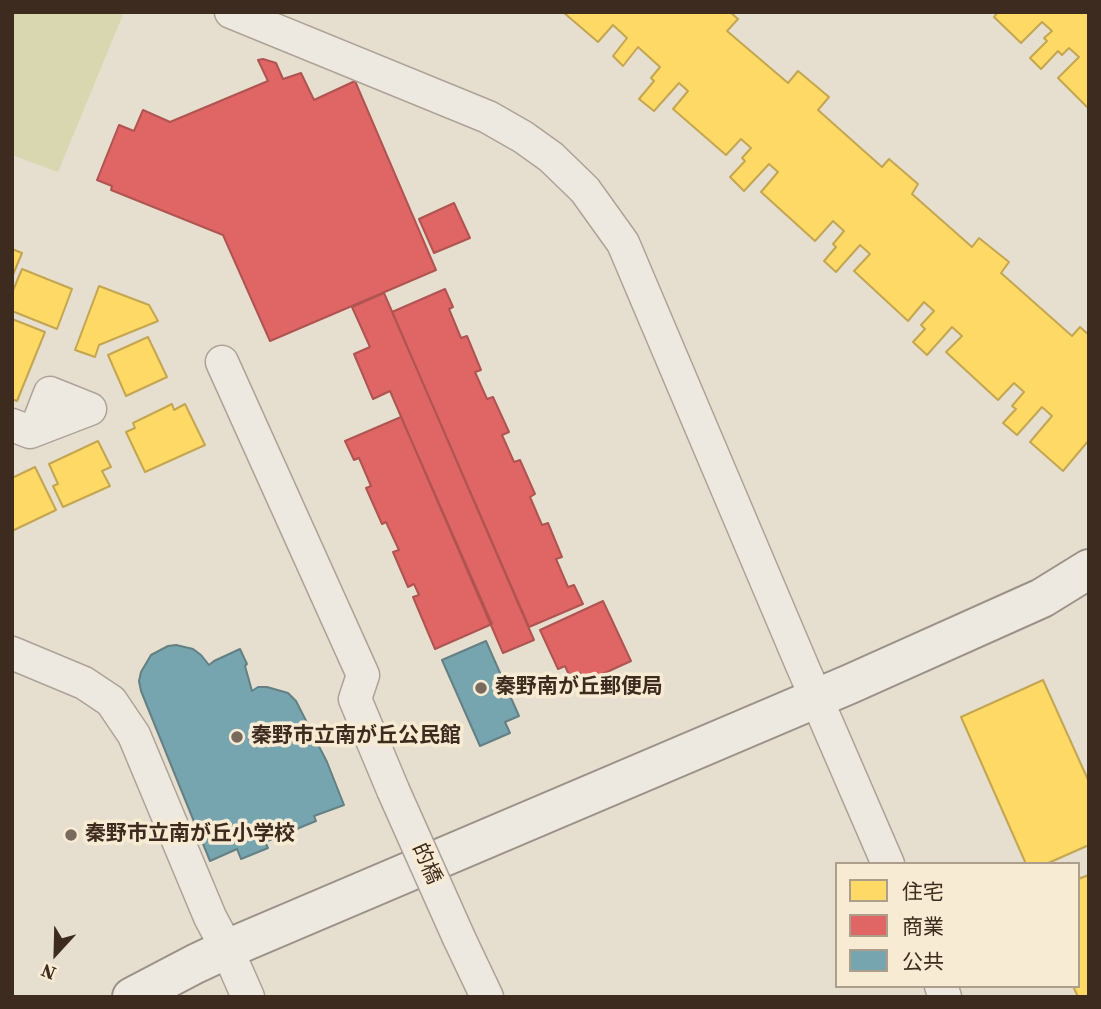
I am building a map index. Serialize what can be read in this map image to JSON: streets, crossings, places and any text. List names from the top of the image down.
{
  "streets": {
    "street": ["的橋"]
  },
  "places": ["秦野南が丘郵便局", "秦野市立南が丘公民館", "秦野市立南が丘小学校"],
  "legend": ["住宅", "商業", "公共"],
  "north": "bottom"
}
